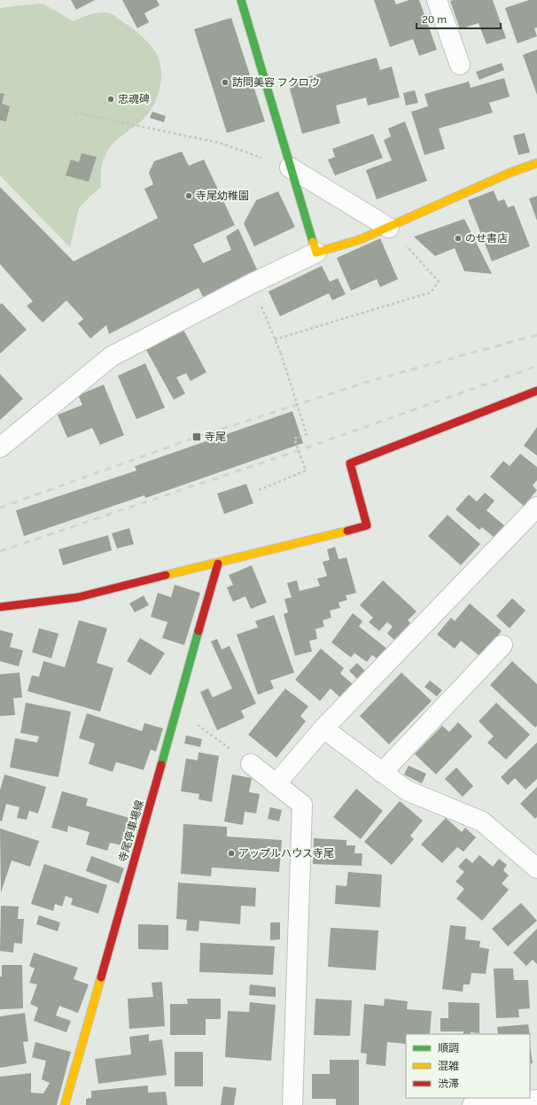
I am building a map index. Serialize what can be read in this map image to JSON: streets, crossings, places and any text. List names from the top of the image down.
{
  "streets": {
    "street": ["寺尾停車場線"]
  },
  "places": {
    "other": [
      "訪問美容 フクロウ",
      "忠魂碑",
      "寺尾幼稚園",
      "のせ書店",
      "アップルハウス寺尾"
    ],
    "transit": ["寺尾"]
  },
  "legend": ["順調", "混雑", "渋滞"],
  "scale_bar": "20 m"
}
